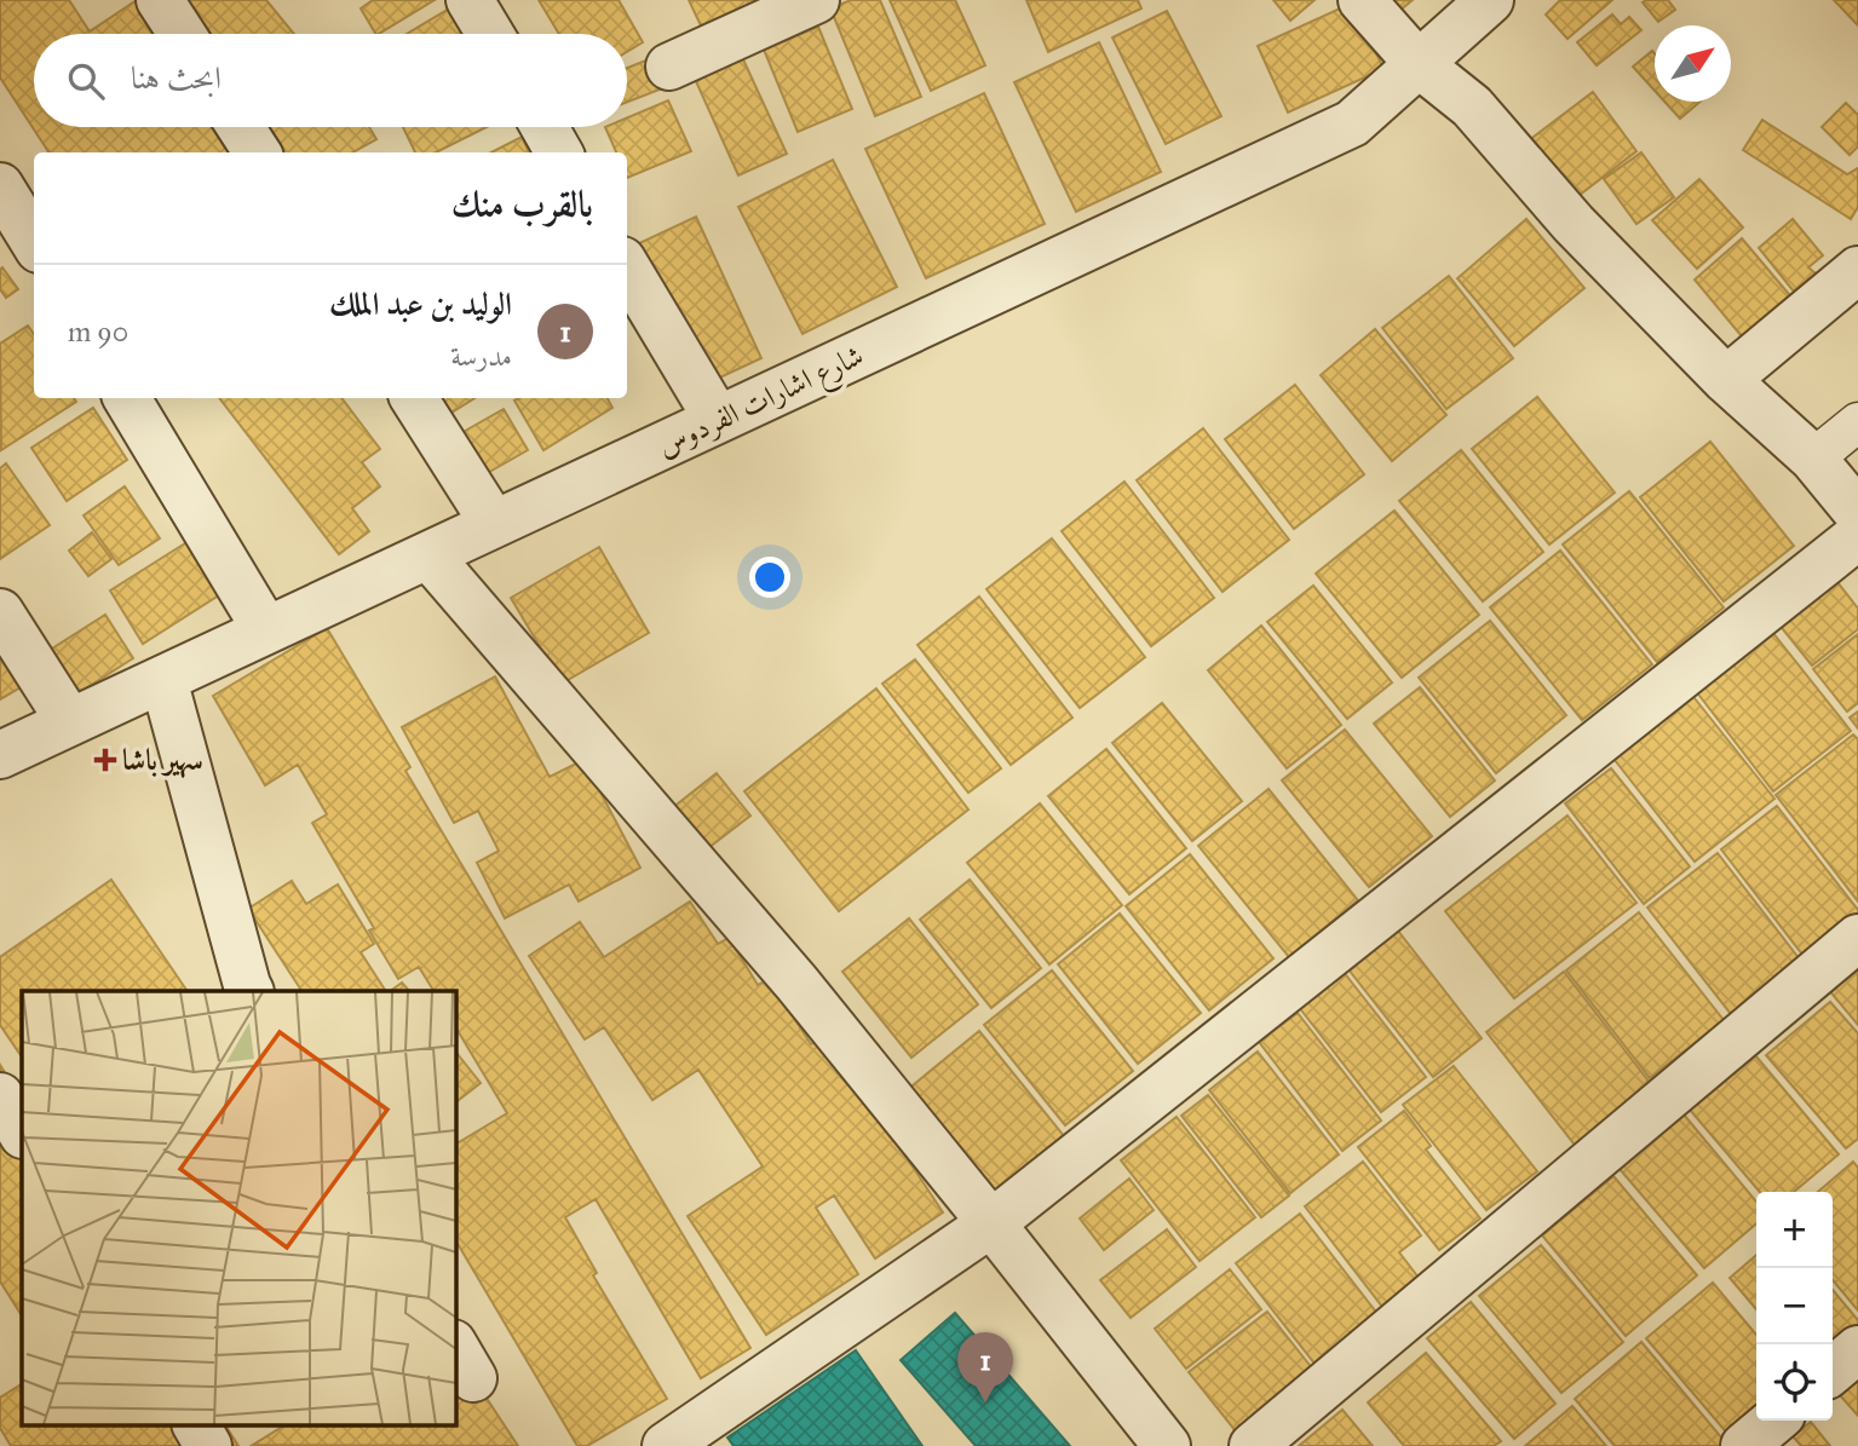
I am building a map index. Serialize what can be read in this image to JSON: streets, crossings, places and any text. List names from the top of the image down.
{
  "streets": {
    "street": ["شارع اشارات الفردوس"]
  },
  "places": {
    "health": ["سهير باشا"]
  },
  "north": "top right",
  "page": {
    "search": "ابحث هنا",
    "heading": "بالقرب منك",
    "list": [
      {
        "mark": "1",
        "name": "الوليد بن عبد الملك",
        "note": "مدرسة",
        "value": "90 m"
      }
    ],
    "map_buttons": ["+", "−"],
    "pins": "1"
  }
}
